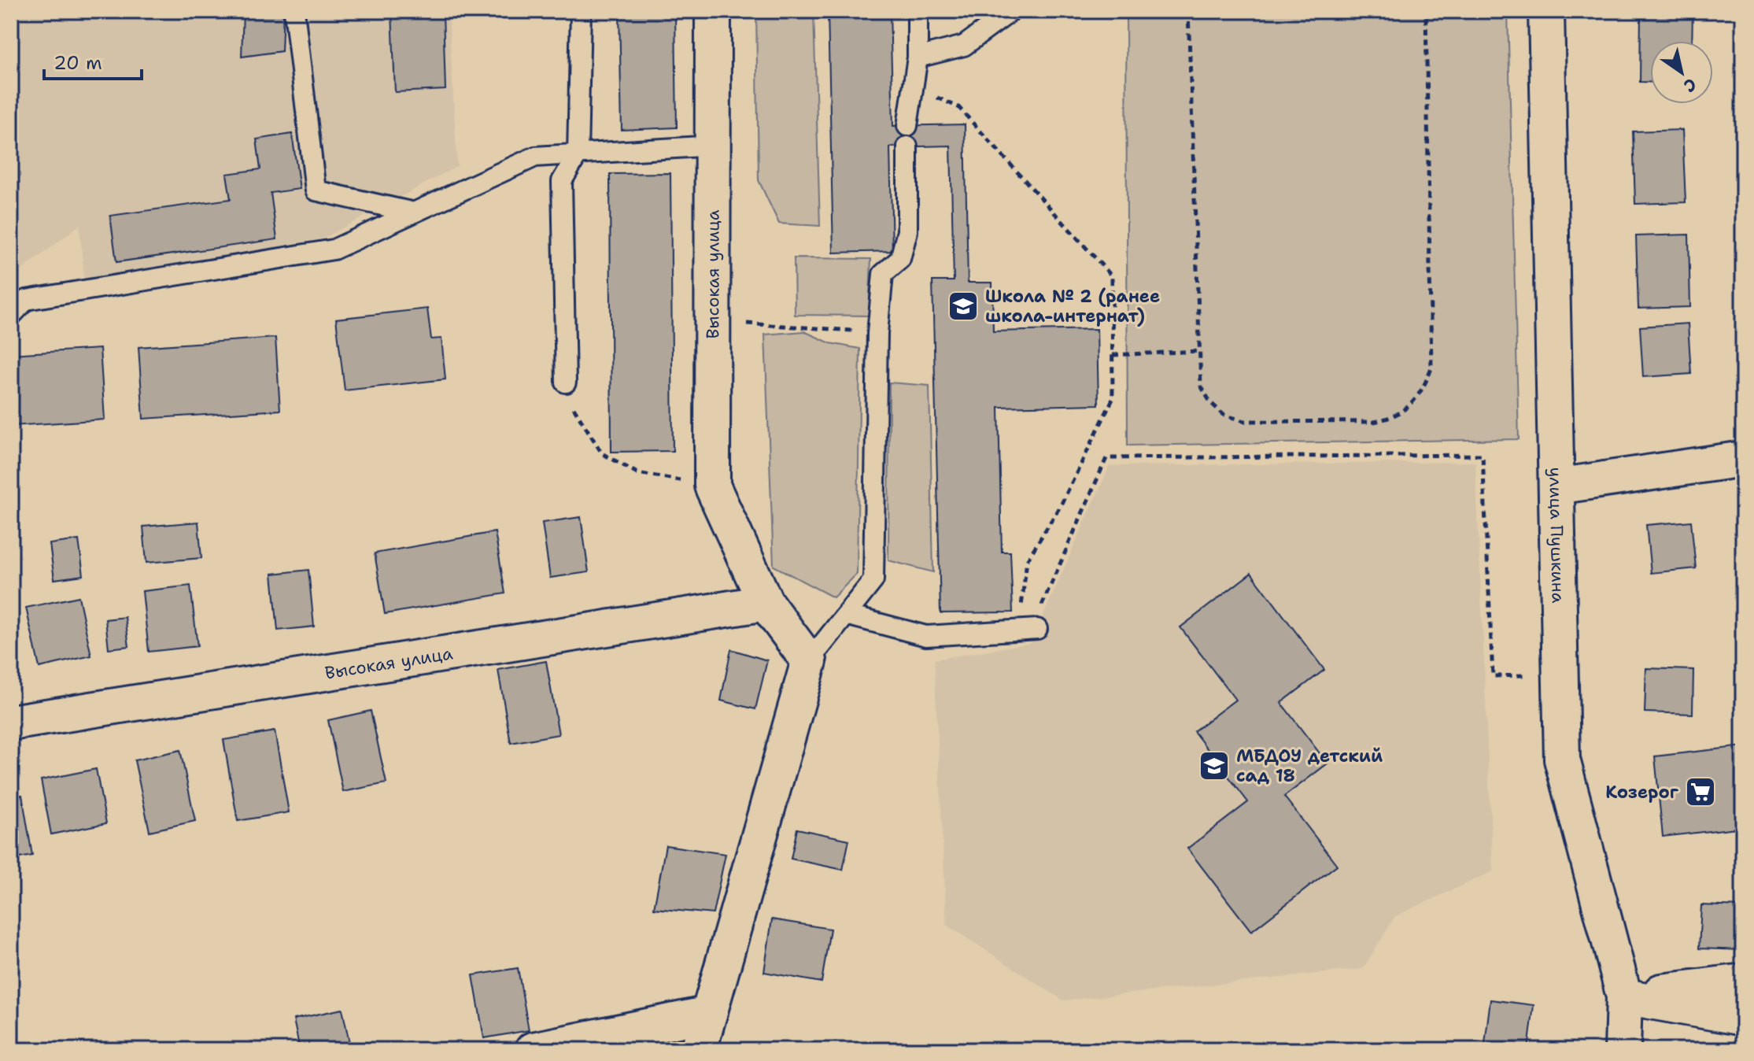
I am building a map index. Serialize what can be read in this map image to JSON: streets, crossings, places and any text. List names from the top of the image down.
{
  "streets": {
    "street": ["Высокая улица", "улица Пушкина"]
  },
  "places": {
    "school or university": ["Школа № 2 (ранее школа-интернат)", "МБДОУ детский сад 18"],
    "supermarket": ["Козерог"]
  },
  "scale_bar": "20 m",
  "north": "bottom right"
}
